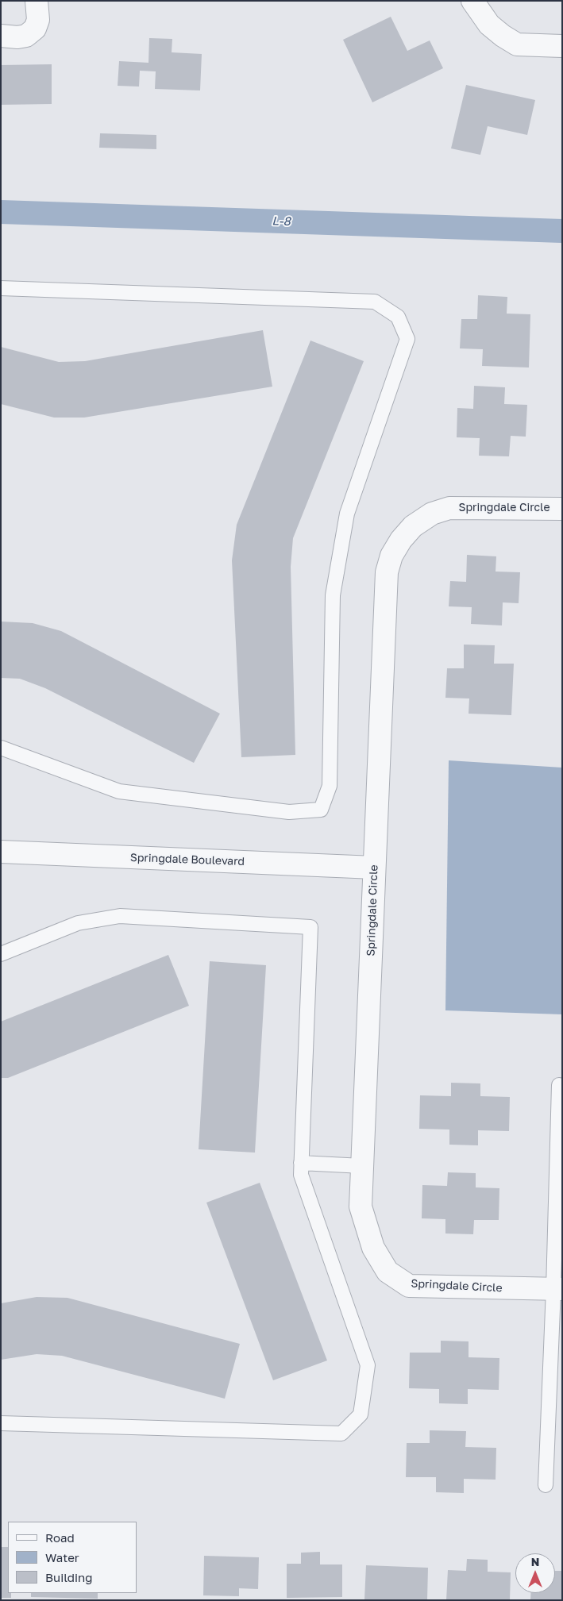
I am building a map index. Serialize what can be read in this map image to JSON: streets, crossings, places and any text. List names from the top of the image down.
{
  "streets": {
    "street": ["Springdale Circle", "Springdale Boulevard"]
  },
  "crossings": [
    ["Springdale Circle", "Springdale Boulevard"]
  ],
  "water": ["L-8"],
  "legend": ["Road", "Water", "Building"],
  "north": "top"
}
